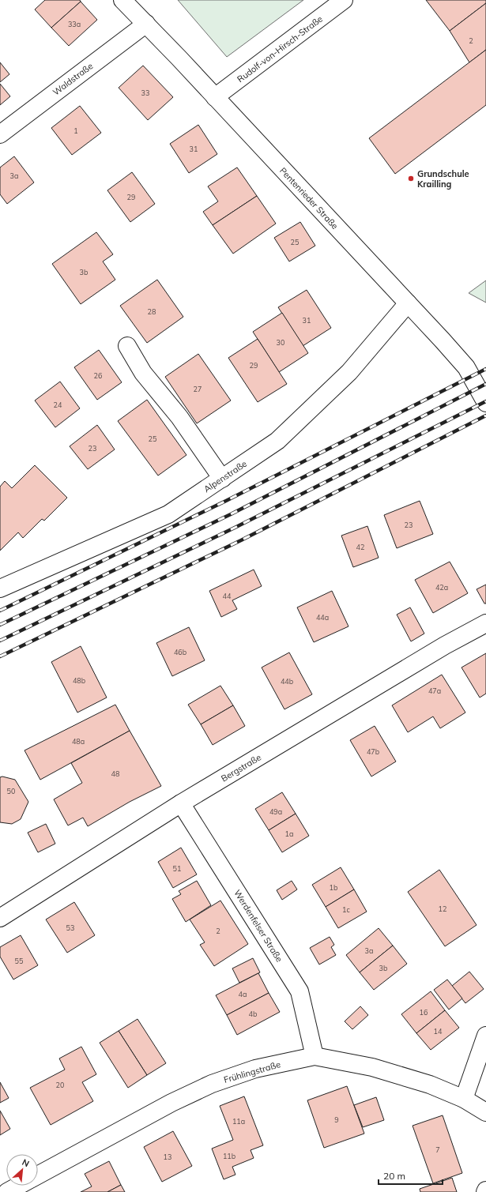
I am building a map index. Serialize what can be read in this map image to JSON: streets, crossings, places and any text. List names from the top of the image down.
{
  "streets": {
    "street": [
      "Rudolf-von-Hirsch-Straße",
      "Waldstraße",
      "Pentenrieder Straße",
      "Alpenstraße",
      "Bergstraße",
      "Werdenfelser Straße",
      "Frühlingstraße"
    ]
  },
  "crossings": [
    ["Rudolf-von-Hirsch-Straße", "Pentenrieder Straße"],
    ["Waldstraße", "Pentenrieder Straße"],
    ["Pentenrieder Straße", "Alpenstraße"],
    ["Bergstraße", "Werdenfelser Straße"],
    ["Werdenfelser Straße", "Frühlingstraße"]
  ],
  "places": ["Grundschule Krailling"],
  "house_numbers": [
    "33a",
    "2",
    "33",
    "1",
    "31",
    "3a",
    "29",
    "25",
    "3b",
    "28",
    "31",
    "30",
    "29",
    "26",
    "27",
    "24",
    "25",
    "23",
    "23",
    "42",
    "42a",
    "44",
    "44a",
    "46b",
    "48b",
    "44b",
    "47a",
    "48a",
    "47b",
    "48",
    "50",
    "49a",
    "1a",
    "51",
    "1b",
    "12",
    "1c",
    "53",
    "2",
    "3a",
    "55",
    "3b",
    "4a",
    "16",
    "4b",
    "14",
    "20",
    "9",
    "11a",
    "7",
    "11b",
    "13"
  ],
  "scale_bar": "20 m",
  "north": "top right"
}
